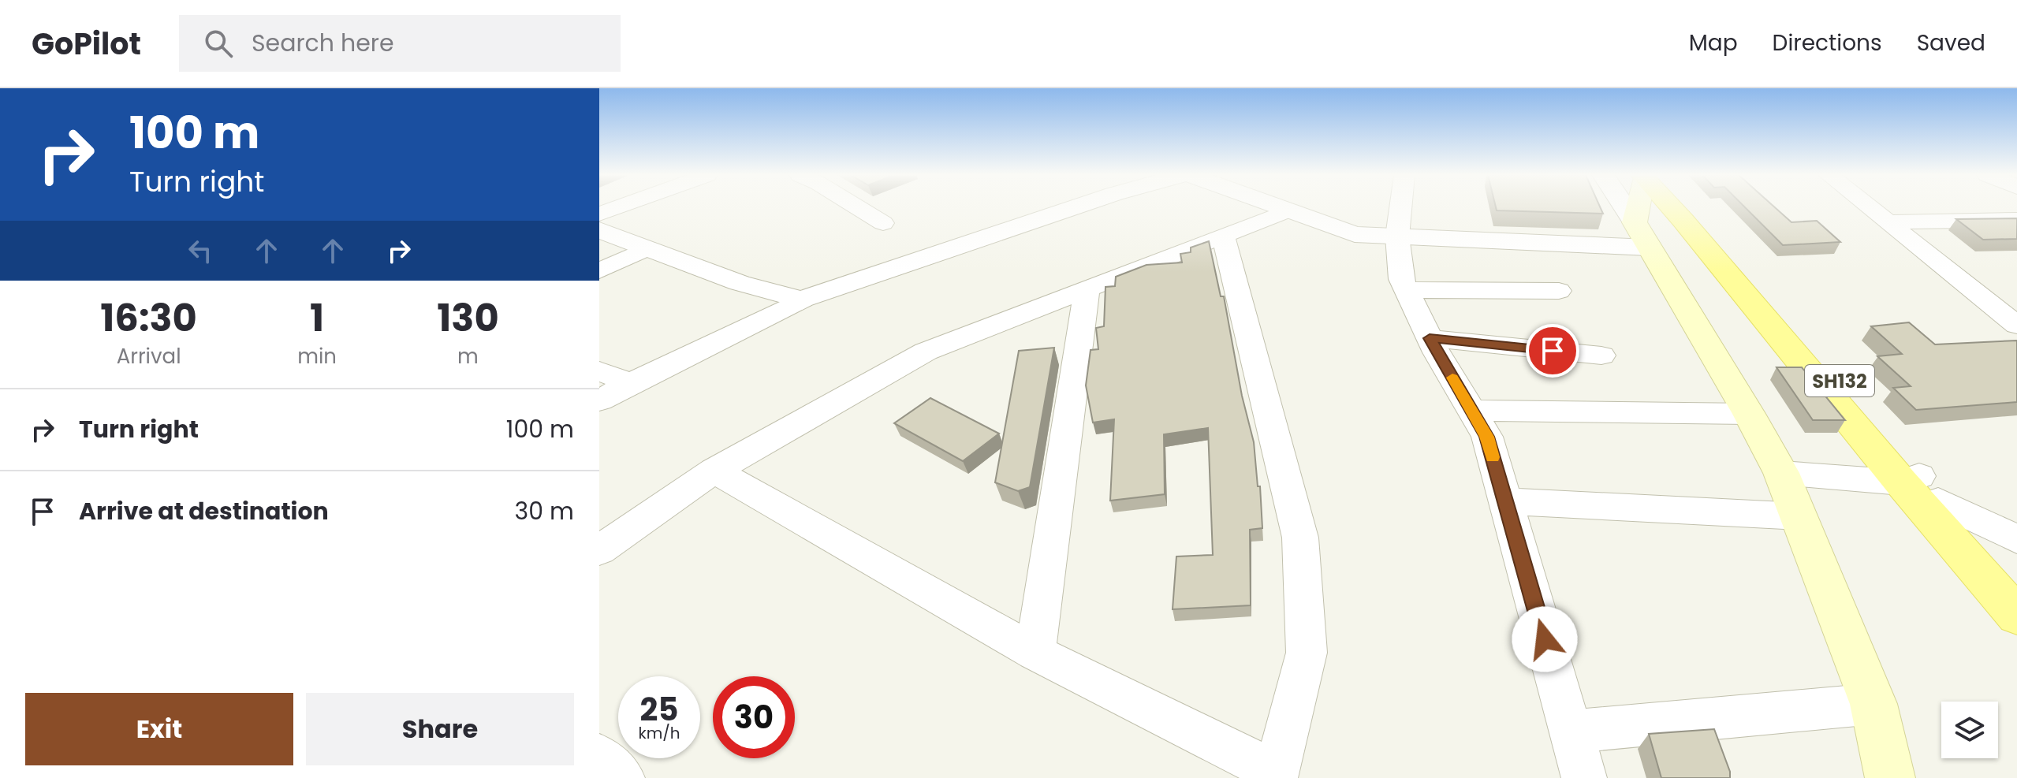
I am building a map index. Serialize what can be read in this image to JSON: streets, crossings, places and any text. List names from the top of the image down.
{
  "page": {
    "header": "GoPilot",
    "search": "Search here",
    "nav": ["Map", "Directions", "Saved"],
    "turn": ["100 m", "Turn right"],
    "eta": [
      "16:30",
      "Arrival",
      "1",
      "min",
      "130",
      "m"
    ],
    "list": [
      {
        "name": "Turn right",
        "value": "100 m"
      },
      {
        "name": "Arrive at destination",
        "value": "30 m"
      }
    ],
    "speed": "25 km/h",
    "limit": "30",
    "buttons": ["Exit", "Share"]
  }
}
